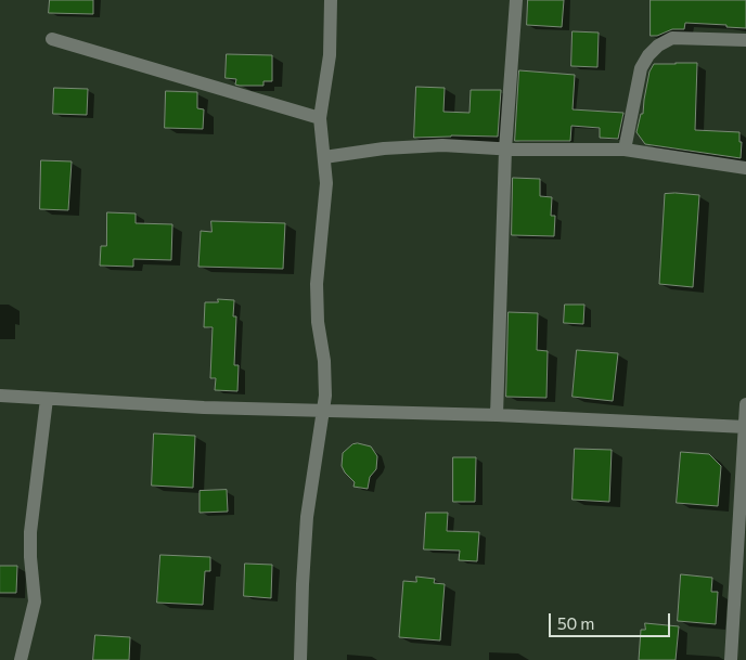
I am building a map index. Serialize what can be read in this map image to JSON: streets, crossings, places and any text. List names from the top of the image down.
{
  "scale_bar": "50 m"
}
